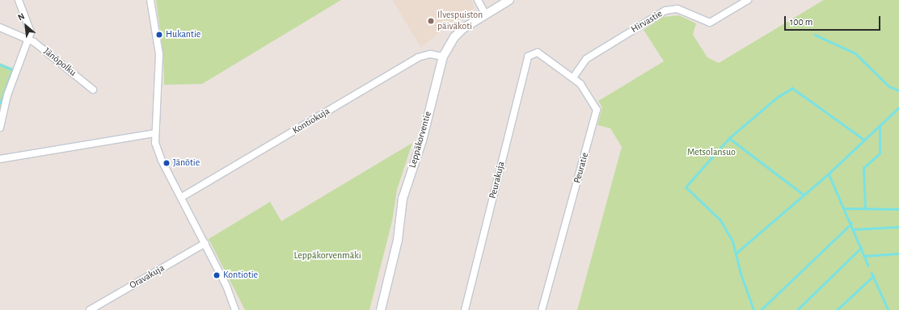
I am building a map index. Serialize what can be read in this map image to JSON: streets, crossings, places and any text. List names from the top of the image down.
{
  "streets": {
    "street": [
      "Hirvastie",
      "Jänöpolku",
      "Kontiokuja",
      "Leppäkorventie",
      "Peuratie",
      "Peurakuja",
      "Oravakuja"
    ]
  },
  "crossings": [
    ["Hirvastie", "Peuratie"],
    ["Kontiokuja", "Leppäkorventie"],
    ["Peuratie", "Peurakuja"]
  ],
  "parks": ["Metsolansuo", "Leppäkorvenmäki"],
  "places": [
    "Ilvespuiston päiväkoti",
    "Hukantie",
    "Jänötie",
    "Kontiotie"
  ],
  "scale_bar": "100 m",
  "north": "top left"
}
